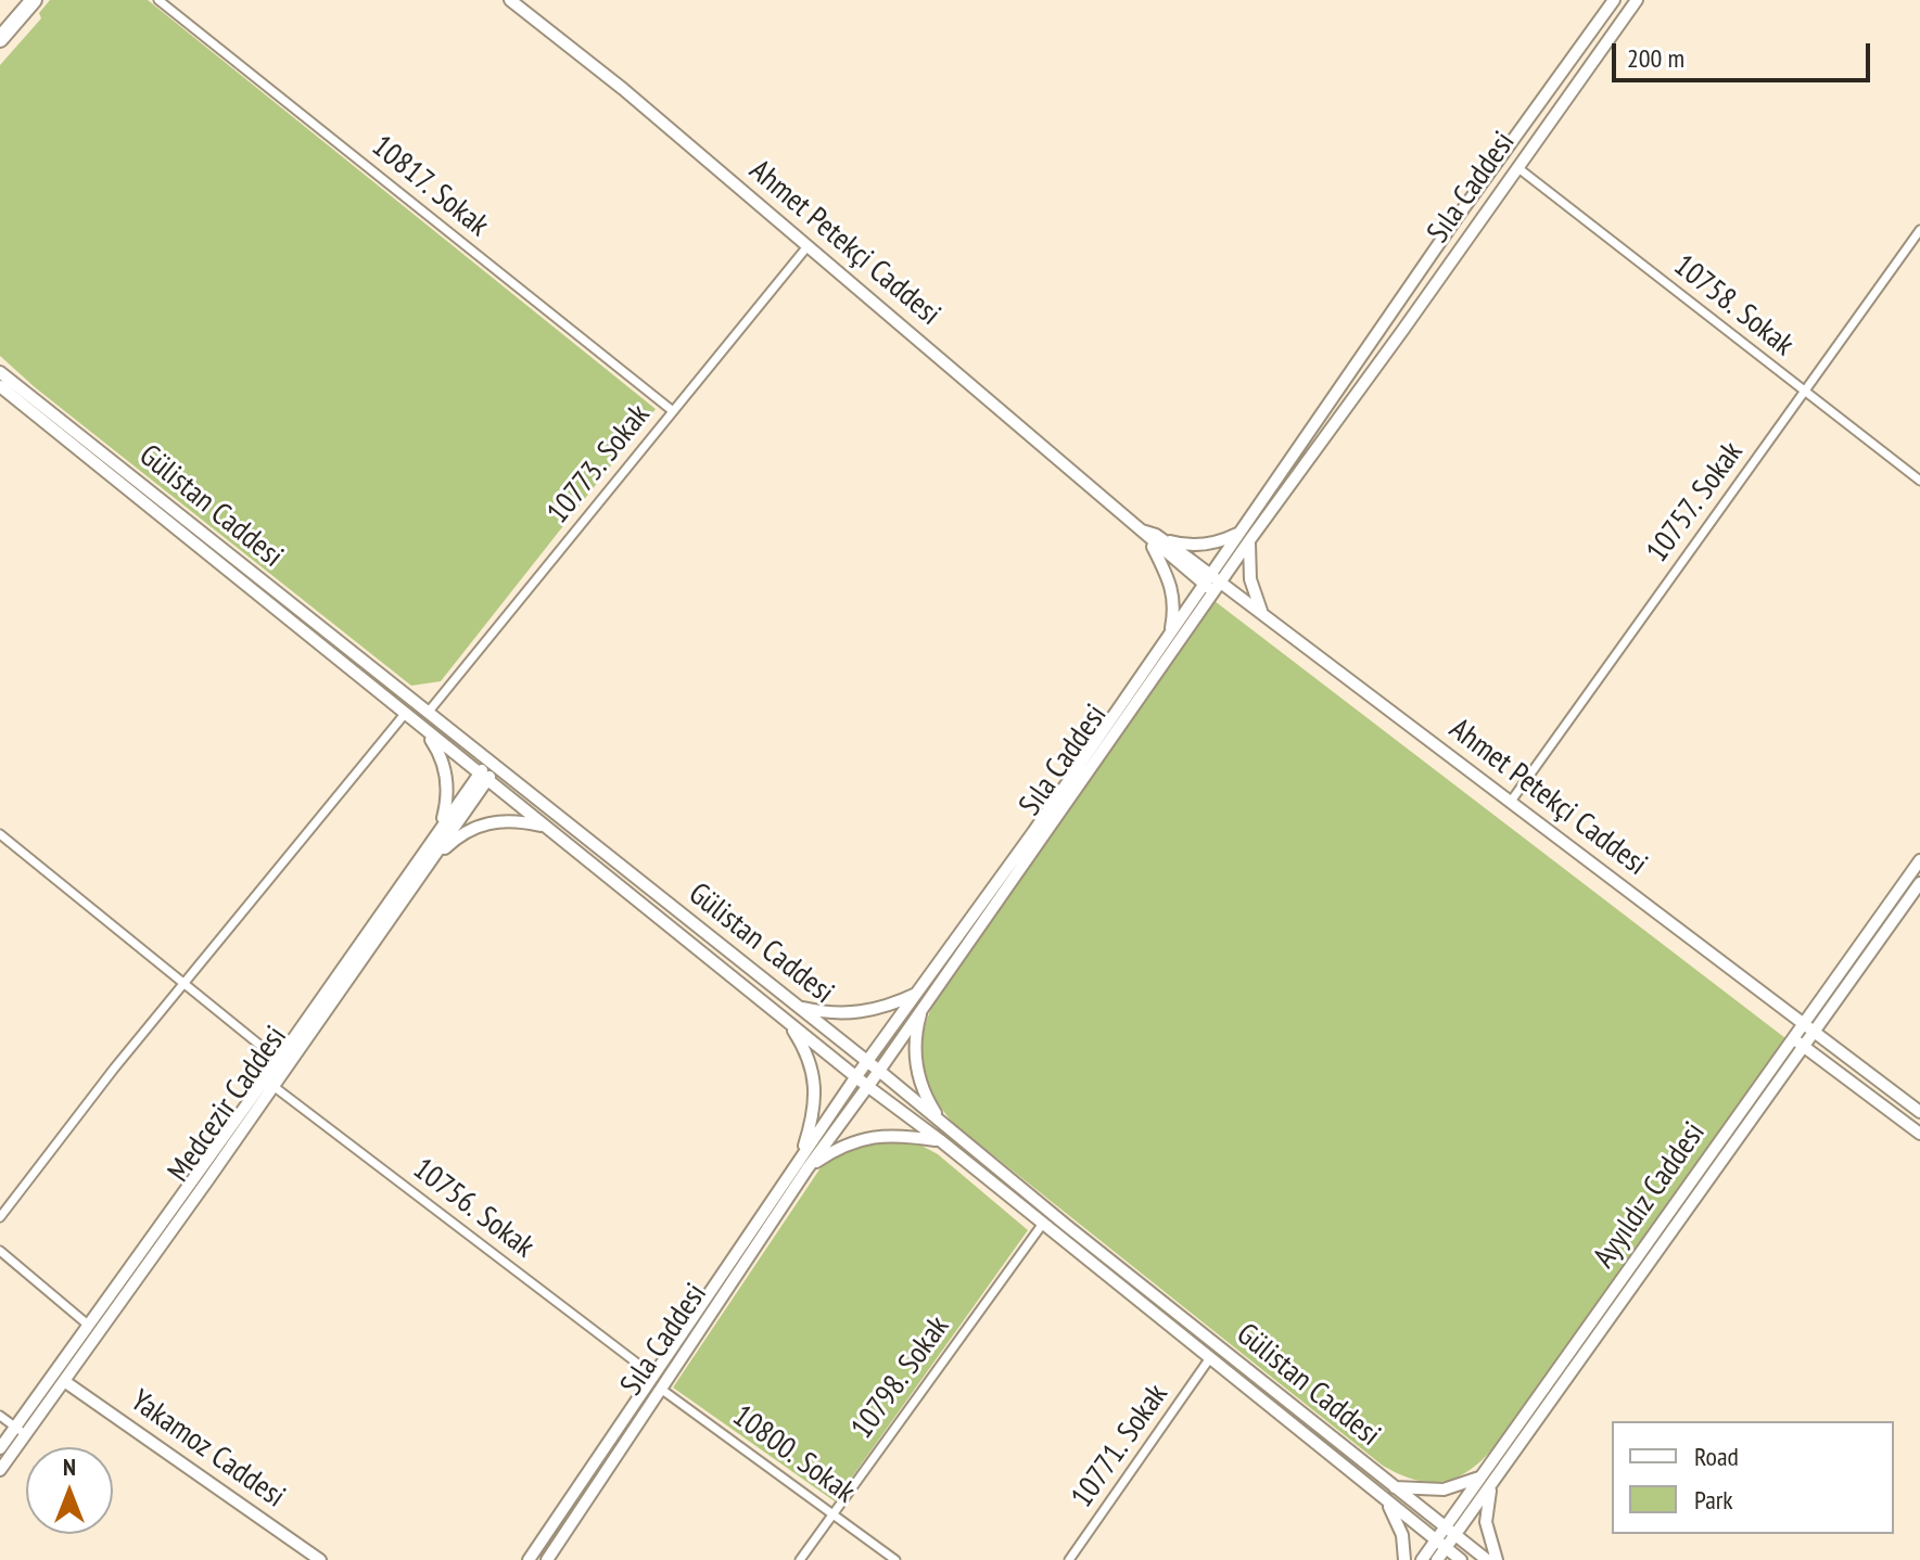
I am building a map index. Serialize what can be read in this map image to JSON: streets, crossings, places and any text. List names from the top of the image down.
{
  "streets": {
    "street": [
      "10817. Sokak",
      "Sıla Caddesi",
      "Ahmet Petekçi Caddesi",
      "10758. Sokak",
      "10773. Sokak",
      "10757. Sokak",
      "Gülistan Caddesi",
      "Medcezir Caddesi",
      "Ayyıldız Caddesi",
      "10756. Sokak",
      "10798. Sokak",
      "10771. Sokak",
      "Yakamoz Caddesi",
      "10800. Sokak"
    ]
  },
  "crossings": [
    ["10817. Sokak", "10773. Sokak"],
    ["Sıla Caddesi", "Ahmet Petekçi Caddesi"],
    ["Sıla Caddesi", "10758. Sokak"],
    ["Sıla Caddesi", "Gülistan Caddesi"],
    ["Sıla Caddesi", "10800. Sokak"],
    ["Ahmet Petekçi Caddesi", "10773. Sokak"],
    ["Ahmet Petekçi Caddesi", "10757. Sokak"],
    ["Ahmet Petekçi Caddesi", "Ayyıldız Caddesi"],
    ["10758. Sokak", "10757. Sokak"],
    ["10773. Sokak", "Gülistan Caddesi"],
    ["Gülistan Caddesi", "Medcezir Caddesi"],
    ["Gülistan Caddesi", "Ayyıldız Caddesi"],
    ["Gülistan Caddesi", "10798. Sokak"],
    ["Gülistan Caddesi", "10771. Sokak"],
    ["Medcezir Caddesi", "10756. Sokak"],
    ["Medcezir Caddesi", "Yakamoz Caddesi"],
    ["10798. Sokak", "10800. Sokak"]
  ],
  "legend": ["Road", "Park"],
  "scale_bar": "200 m",
  "north": "top"
}
